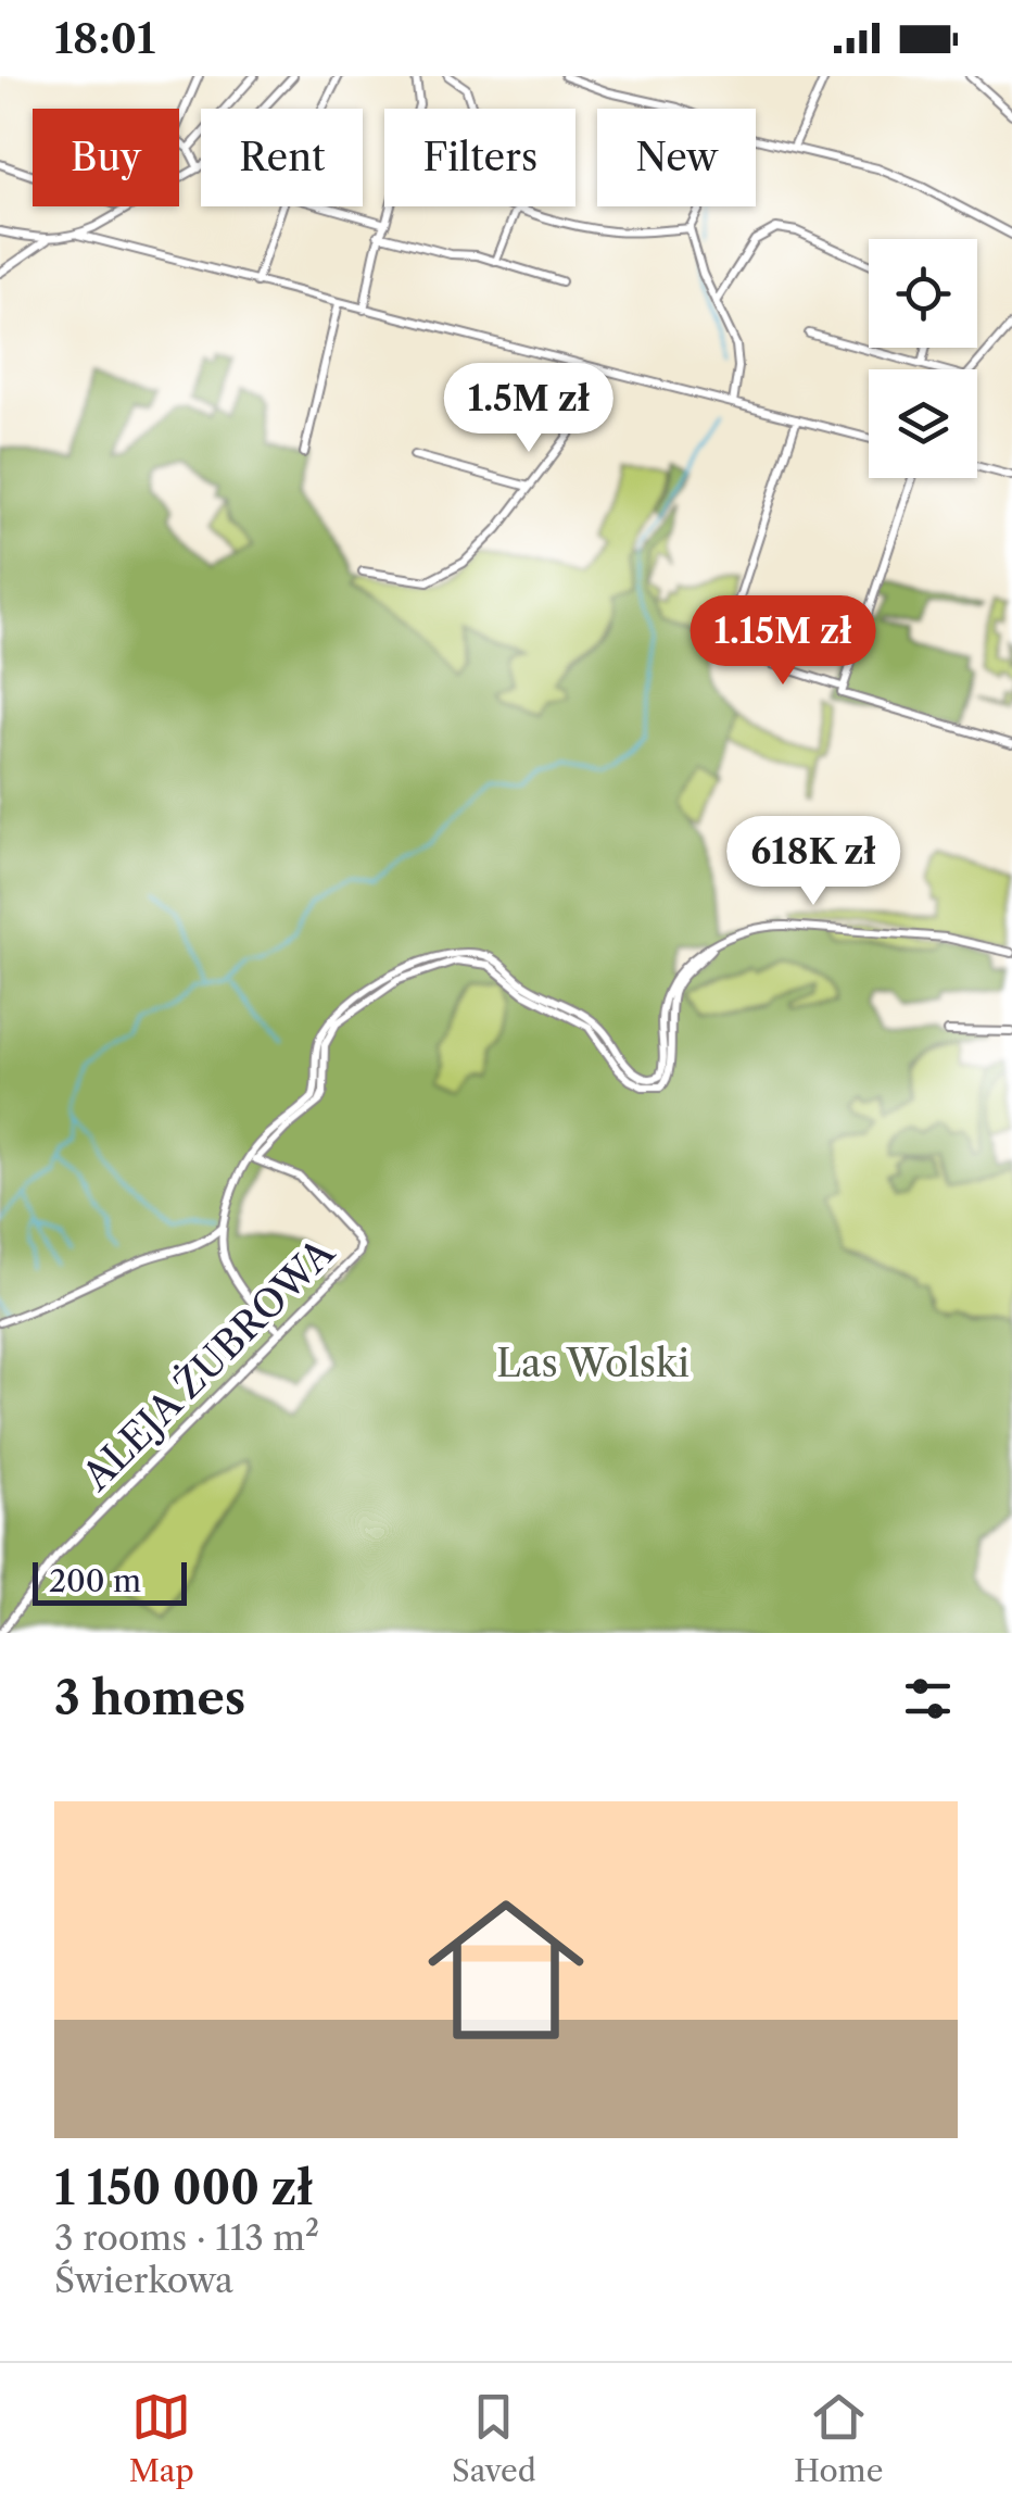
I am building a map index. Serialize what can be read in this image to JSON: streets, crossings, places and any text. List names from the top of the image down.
{
  "streets": {
    "street": ["ALEJA ŻUBROWA"]
  },
  "parks": ["Las Wolski"],
  "scale_bar": "200 m",
  "page": {
    "status": "18:01",
    "chip": [
      "Buy",
      "Rent",
      "Filters",
      "New"
    ],
    "price": ["1.5M zł", "1.15M zł", "618K zł"],
    "scale": "200 m",
    "heading": "3 homes",
    "list": [
      {
        "name": "1 150 000 zł",
        "note": "3 rooms · 113 m² · Świerkowa"
      }
    ],
    "tabs": ["Map", "Saved", "Home"]
  }
}
